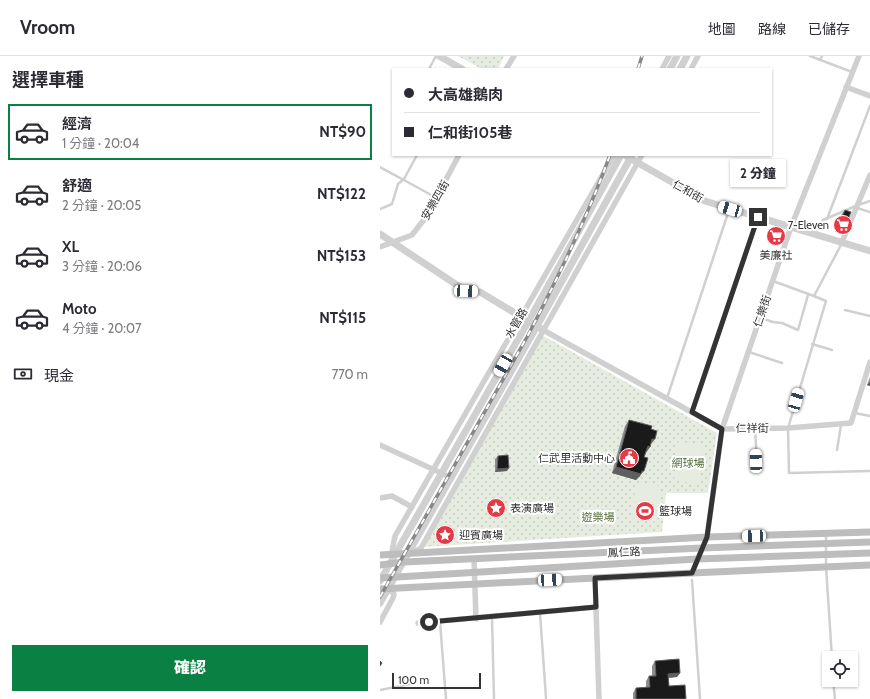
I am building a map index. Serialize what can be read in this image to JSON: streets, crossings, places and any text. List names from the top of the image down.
{
  "streets": {
    "main road": ["鳳仁路"],
    "street": [
      "仁和街",
      "安樂四街",
      "仁樂街",
      "水管路",
      "仁祥街"
    ]
  },
  "crossings": [
    ["仁和街", "仁樂街"],
    ["仁和街", "水管路"],
    ["仁樂街", "仁祥街"],
    ["仁樂街", "鳳仁路"],
    ["水管路", "仁祥街"],
    ["水管路", "鳳仁路"]
  ],
  "parks": ["網球場", "遊樂場"],
  "places": {
    "supermarket": ["7-Eleven", "美廉社"],
    "public building": ["仁武里活動中心"],
    "place": ["表演廣場", "迎賓廣場"],
    "sports": ["籃球場"]
  },
  "scale_bar": "100 m",
  "page": {
    "header": "Vroom",
    "nav": ["地圖", "路線", "已儲存"],
    "heading": "選擇車種",
    "banner": ["大高雄鵝肉", "仁和街105巷"],
    "list": [
      {
        "name": "經濟",
        "note": "1 分鐘 · 20:04",
        "value": "NT$90"
      },
      {
        "name": "舒適",
        "note": "2 分鐘 · 20:05",
        "value": "NT$122"
      },
      {
        "name": "XL",
        "note": "3 分鐘 · 20:06",
        "value": "NT$153"
      },
      {
        "name": "Moto",
        "note": "4 分鐘 · 20:07",
        "value": "NT$115"
      }
    ],
    "bubble": "2 分鐘",
    "pay": ["現金", "770 m"],
    "buttons": "確認",
    "scale": "100 m"
  }
}
